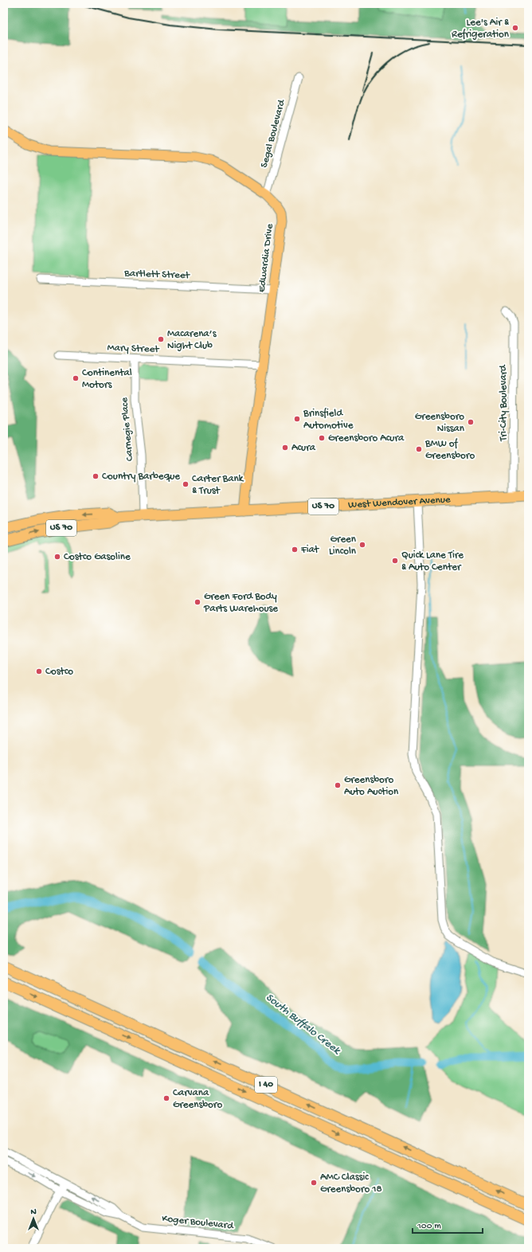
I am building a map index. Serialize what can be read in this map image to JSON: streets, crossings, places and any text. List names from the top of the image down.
{
  "streets": {
    "highway": ["West Wendover Avenue", "US 70", "I 40"],
    "main road": ["Edwardia Drive"],
    "street": [
      "Segal Boulevard",
      "Bartlett Street",
      "Mary Street",
      "Tri-City Boulevard",
      "Carnegie Place",
      "Koger Boulevard"
    ]
  },
  "crossings": [
    ["Segal Boulevard", "Edwardia Drive"],
    ["Edwardia Drive", "Bartlett Street"],
    ["Edwardia Drive", "Mary Street"],
    ["Edwardia Drive", "West Wendover Avenue"],
    ["Mary Street", "Carnegie Place"],
    ["Tri-City Boulevard", "West Wendover Avenue"],
    ["Carnegie Place", "West Wendover Avenue"]
  ],
  "water": ["South Buffalo Creek"],
  "places": [
    "Lee's Air & Refrigeration",
    "Macarena’s Night Club",
    "Continental Motors",
    "Brinsfield Automotive",
    "Greensboro Nissan",
    "Greensboro Acura",
    "Acura",
    "BMW of Greensboro",
    "Country Barbeque",
    "Carter Bank & Trust",
    "Green Lincoln",
    "Fiat",
    "Costco Gasoline",
    "Quick Lane Tire & Auto Center",
    "Green Ford Body Parts Warehouse",
    "Costco",
    "Greensboro Auto Auction",
    "Carvana Greensboro",
    "AMC Classic Greensboro 18"
  ],
  "scale_bar": "100 m",
  "north": "top"
}
